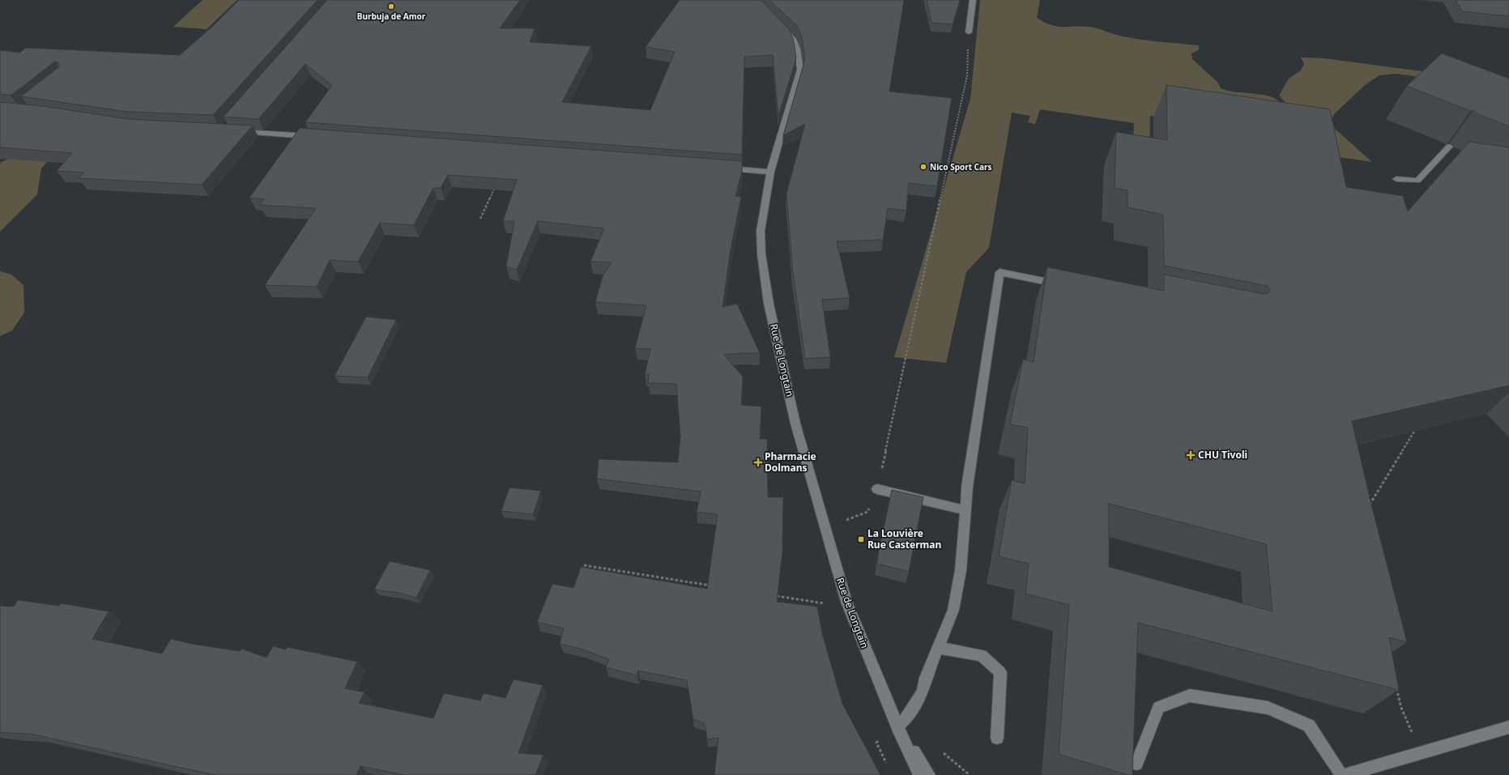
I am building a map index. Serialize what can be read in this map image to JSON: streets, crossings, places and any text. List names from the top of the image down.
{
  "streets": {
    "street": ["Rue de Longtain"]
  },
  "places": {
    "other": ["Burbuja de Amor", "Nico Sport Cars"],
    "health": ["CHU Tivoli", "Pharmacie Dolmans"],
    "transit": ["La Louvière Rue Casterman"]
  }
}
